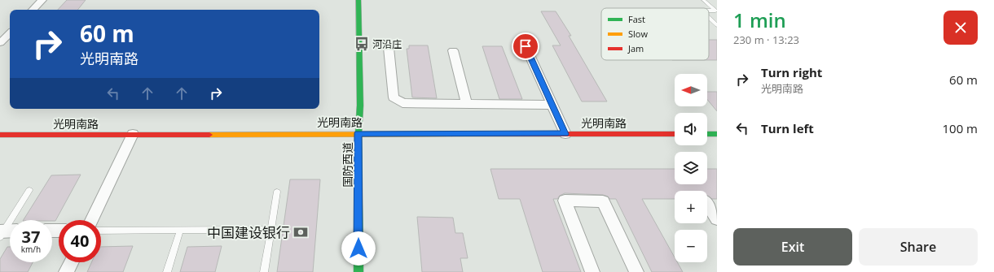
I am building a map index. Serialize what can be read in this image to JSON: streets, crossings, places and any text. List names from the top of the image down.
{
  "streets": {
    "main road": ["光明南路", "国防西道"]
  },
  "crossings": [
    ["光明南路", "国防西道"]
  ],
  "places": {
    "bus stop": ["河沿庄"],
    "bank": ["中国建设银行"]
  },
  "legend": ["Fast", "Slow", "Jam"],
  "north": "left",
  "page": {
    "heading": ["1 min", "230 m · 13:23"],
    "turn": ["60 m", "光明南路"],
    "list": [
      {
        "name": "Turn right",
        "note": "光明南路",
        "value": "60 m"
      },
      {
        "name": "Turn left",
        "value": "100 m"
      }
    ],
    "map_buttons": ["+", "−"],
    "speed": "37 km/h",
    "limit": "40",
    "buttons": ["Exit", "Share"]
  }
}
